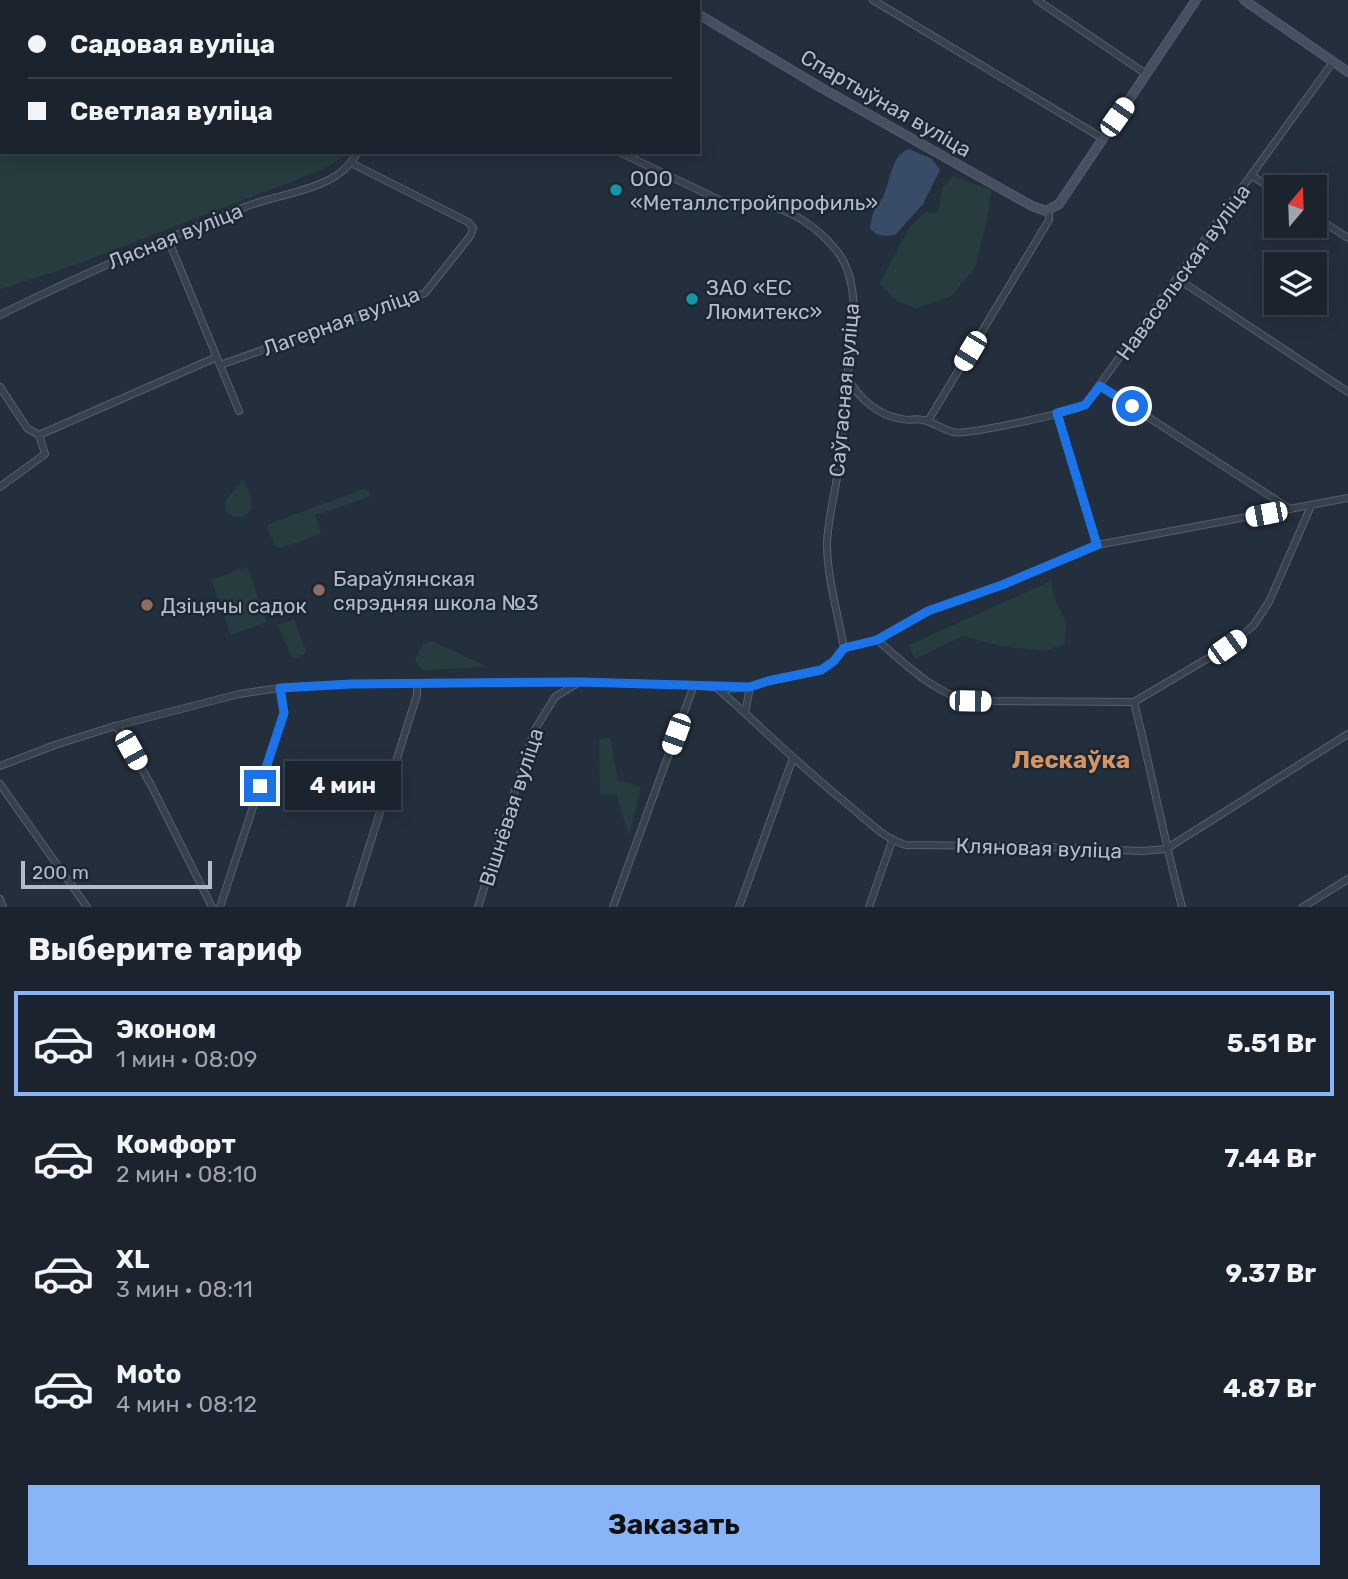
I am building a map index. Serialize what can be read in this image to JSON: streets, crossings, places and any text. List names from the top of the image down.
{
  "streets": {
    "main road": ["Спартыўная вуліца"],
    "street": [
      "Лясная вуліца",
      "Навасельская вуліца",
      "Лагерная вуліца",
      "Саўгасная вуліца",
      "Вішнёвая вуліца",
      "Кляновая вуліца"
    ]
  },
  "crossings": [
    ["Лясная вуліца", "Лагерная вуліца"],
    ["Навасельская вуліца", "Саўгасная вуліца"]
  ],
  "districts": ["Лескаўка"],
  "places": [
    "ООО «Металлстройпрофиль»",
    "ЗАО «ЕС Люмитекс»",
    "Бараўлянская сярэдняя школа №3",
    "Дзіцячы садок"
  ],
  "scale_bar": "200 m",
  "north": "top",
  "page": {
    "banner": ["Садовая вуліца", "Светлая вуліца"],
    "bubble": "4 мин",
    "scale": "200 m",
    "heading": "Выберите тариф",
    "list": [
      {
        "name": "Эконом",
        "note": "1 мин · 08:09",
        "value": "5.51 Br"
      },
      {
        "name": "Комфорт",
        "note": "2 мин · 08:10",
        "value": "7.44 Br"
      },
      {
        "name": "XL",
        "note": "3 мин · 08:11",
        "value": "9.37 Br"
      },
      {
        "name": "Moto",
        "note": "4 мин · 08:12",
        "value": "4.87 Br"
      }
    ],
    "buttons": "Заказать"
  }
}
